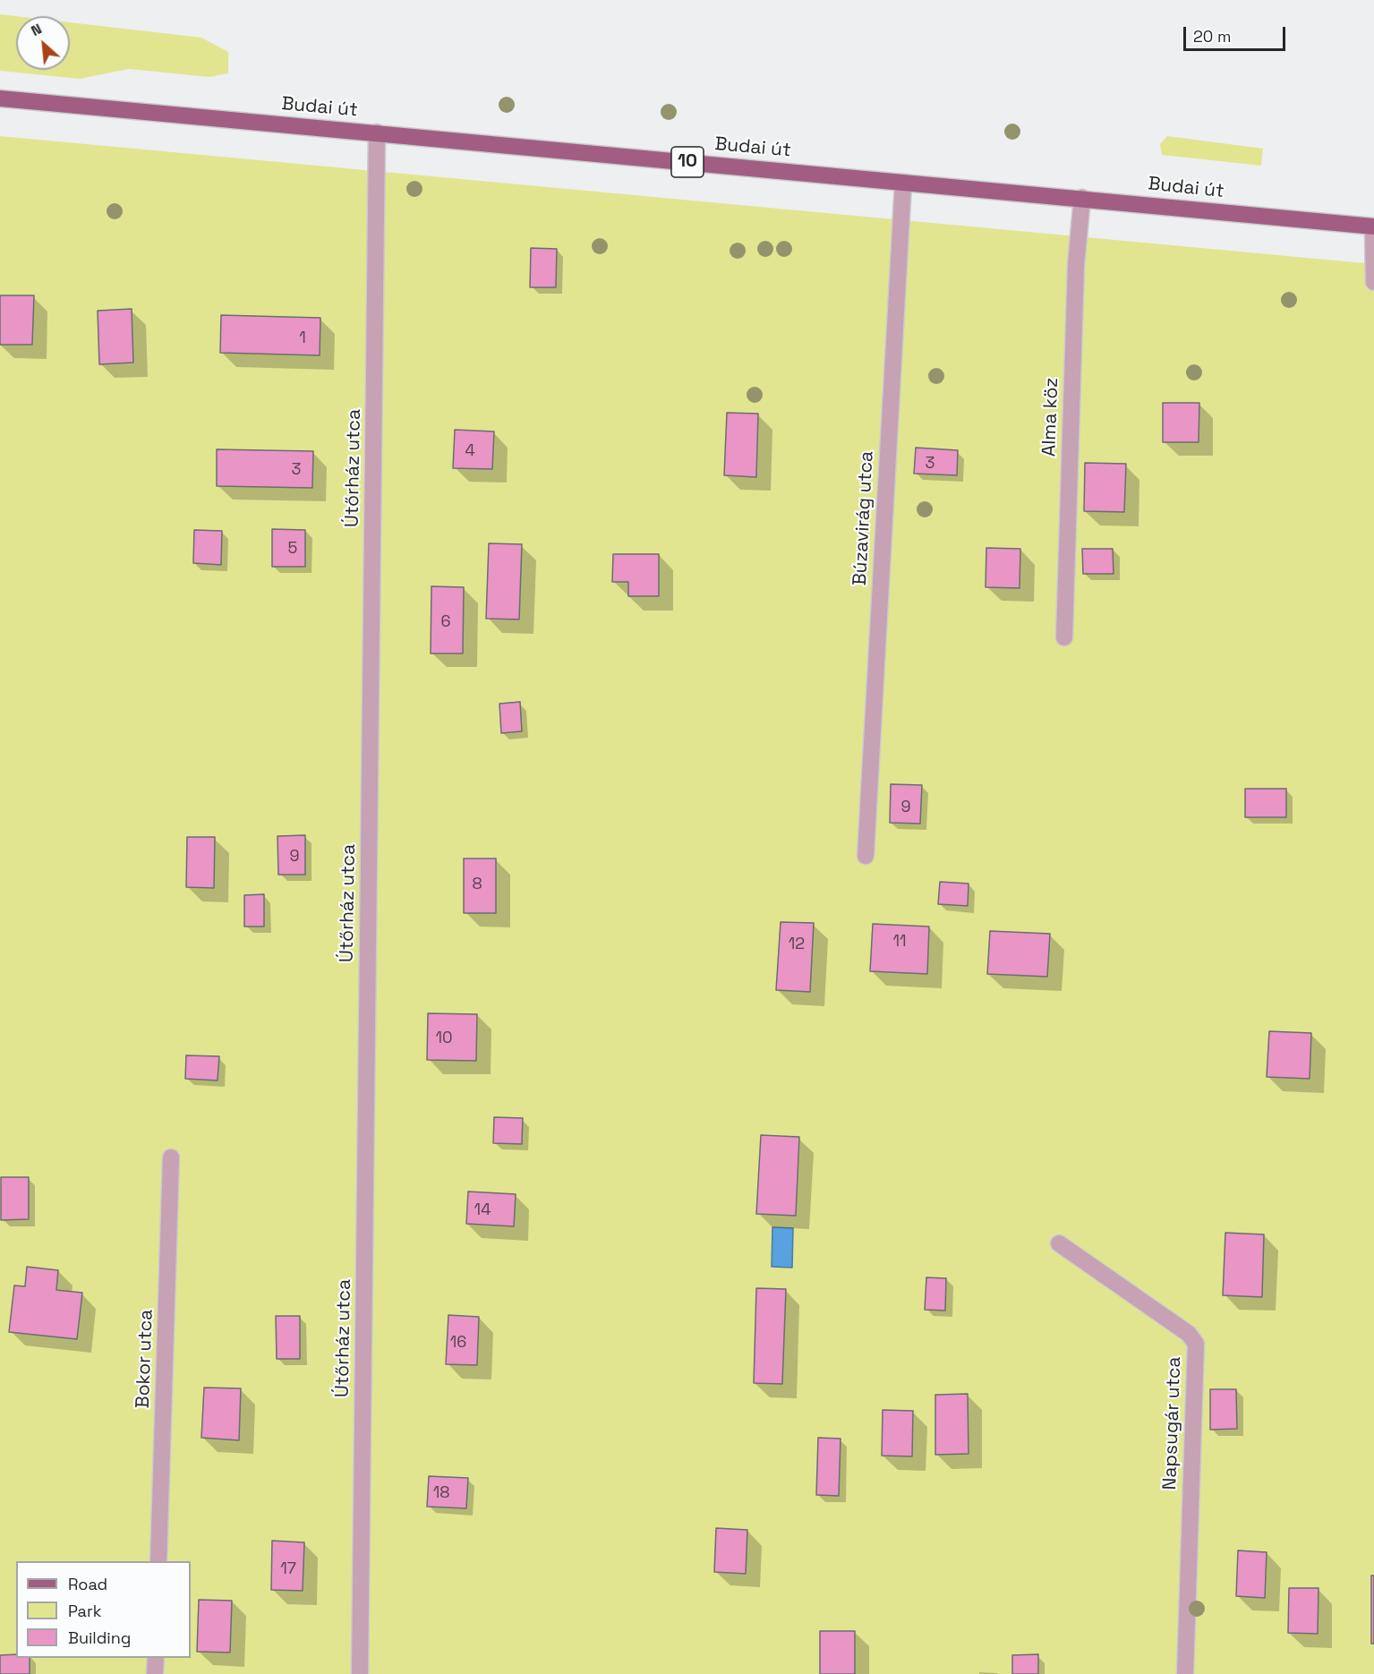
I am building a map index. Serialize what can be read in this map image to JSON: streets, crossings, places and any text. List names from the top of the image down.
{
  "streets": {
    "main road": ["Budai út", "10"],
    "street": [
      "Alma köz",
      "Útőrház utca",
      "Búzavirág utca",
      "Bokor utca",
      "Napsugár utca"
    ]
  },
  "crossings": [
    ["Budai út", "Alma köz"],
    ["Budai út", "Útőrház utca"],
    ["Budai út", "Búzavirág utca"]
  ],
  "house_numbers": [
    "1",
    "4",
    "3",
    "3",
    "5",
    "6",
    "9",
    "9",
    "8",
    "11",
    "12",
    "10",
    "14",
    "16",
    "18",
    "17"
  ],
  "legend": ["Road", "Park", "Building"],
  "scale_bar": "20 m",
  "north": "top left"
}
